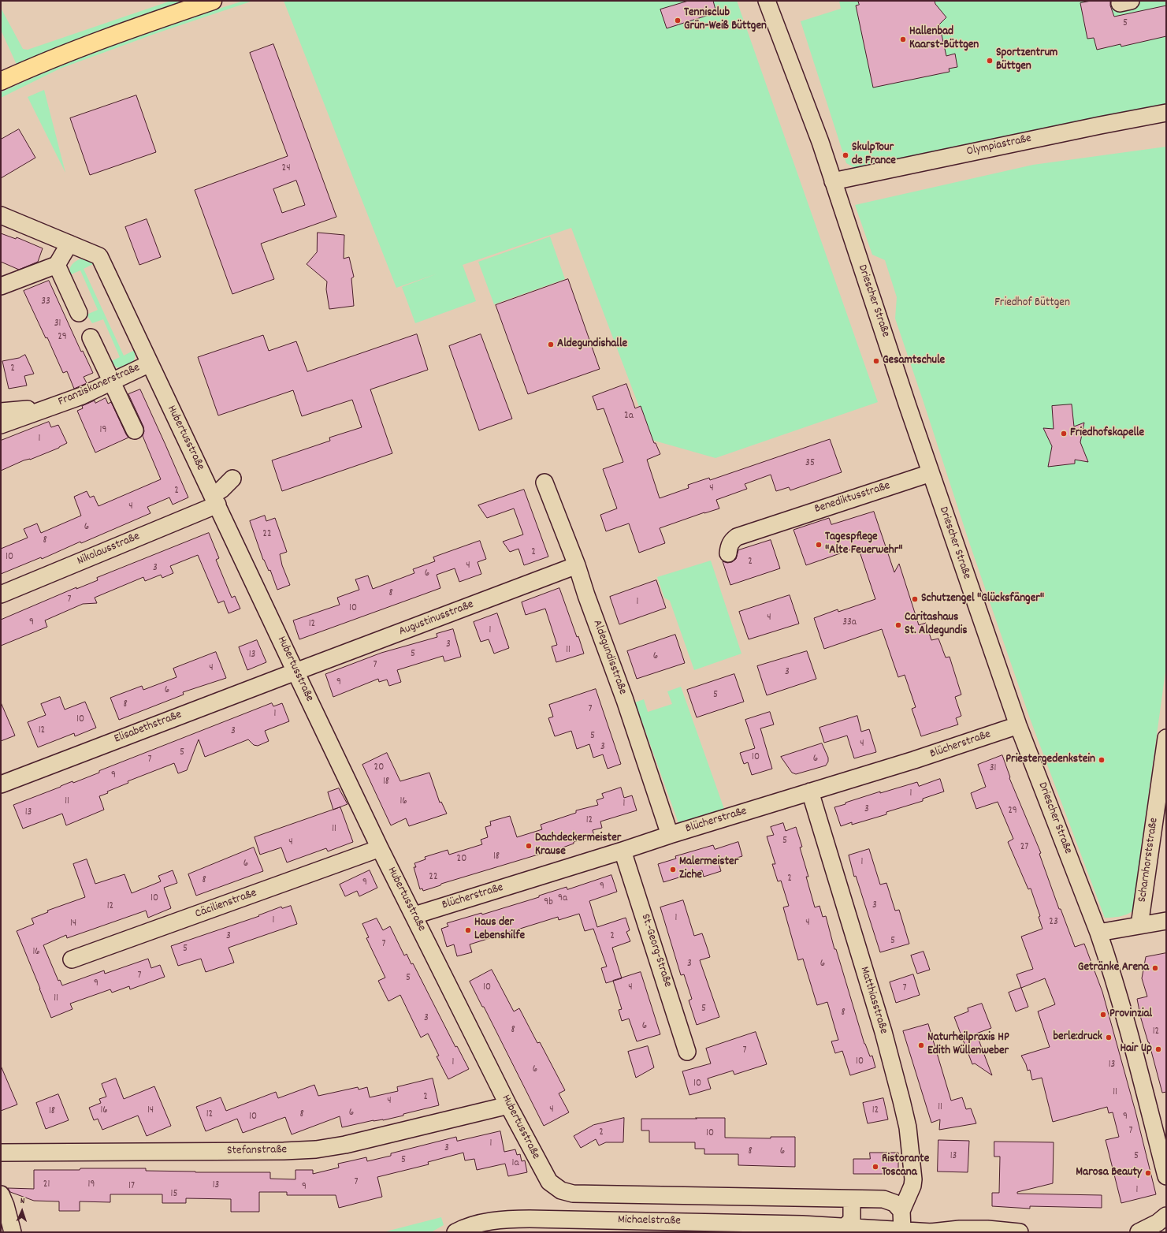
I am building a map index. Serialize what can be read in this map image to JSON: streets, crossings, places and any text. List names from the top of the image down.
{
  "streets": {
    "street": [
      "Olympiastraße",
      "Driescher Straße",
      "Franziskanerstraße",
      "Hubertusstraße",
      "Benediktusstraße",
      "Nikolausstraße",
      "Augustinusstraße",
      "Aldegundisstraße",
      "Elisabethstraße",
      "Blücherstraße",
      "Scharnhorststraße",
      "Cäcilienstraße",
      "St.-Georg-Straße",
      "Matthiasstraße",
      "Stefanstraße",
      "Michaelstraße"
    ]
  },
  "crossings": [
    ["Olympiastraße", "Driescher Straße"],
    ["Driescher Straße", "Benediktusstraße"],
    ["Driescher Straße", "Blücherstraße"],
    ["Franziskanerstraße", "Hubertusstraße"],
    ["Hubertusstraße", "Nikolausstraße"],
    ["Hubertusstraße", "Augustinusstraße"],
    ["Hubertusstraße", "Elisabethstraße"],
    ["Hubertusstraße", "Blücherstraße"],
    ["Hubertusstraße", "Cäcilienstraße"],
    ["Hubertusstraße", "Stefanstraße"],
    ["Augustinusstraße", "Aldegundisstraße"],
    ["Augustinusstraße", "Elisabethstraße"],
    ["Aldegundisstraße", "Blücherstraße"],
    ["Blücherstraße", "St.-Georg-Straße"],
    ["Blücherstraße", "Matthiasstraße"]
  ],
  "parks": ["Friedhof Büttgen"],
  "places": [
    "Tennisclub Grün-Weiß Büttgen",
    "Hallenbad Kaarst-Büttgen",
    "Sportzentrum Büttgen",
    "SkulpTour de France",
    "Aldegundishalle",
    "Gesamtschule",
    "Friedhofskapelle",
    "Tagespflege \"Alte Feuerwehr\"",
    "Schutzengel \"Glücksfänger\"",
    "Caritashaus St. Aldegundis",
    "Priestergedenkstein",
    "Dachdeckermeister Krause",
    "Malermeister Ziche",
    "Haus der Lebenshilfe",
    "Getränke Arena",
    "Provinzial",
    "berle:druck",
    "Naturheilpraxis HP Edith Wüllenweber",
    "Hair Up",
    "Ristorante Toscana",
    "Marosa Beauty"
  ],
  "house_numbers": [
    "5",
    "24",
    "33",
    "31",
    "29",
    "2",
    "2a",
    "19",
    "1",
    "35",
    "4",
    "2",
    "4",
    "6",
    "22",
    "8",
    "2",
    "10",
    "2",
    "4",
    "3",
    "6",
    "8",
    "7",
    "1",
    "10",
    "4",
    "9",
    "33a",
    "12",
    "1",
    "3",
    "11",
    "5",
    "13",
    "6",
    "7",
    "4",
    "3",
    "9",
    "6",
    "5",
    "8",
    "7",
    "1",
    "10",
    "12",
    "3",
    "5",
    "4",
    "3",
    "5",
    "10",
    "6",
    "7",
    "20",
    "31",
    "9",
    "18",
    "1",
    "11",
    "16",
    "1",
    "3",
    "29",
    "13",
    "12",
    "11",
    "5",
    "4",
    "27",
    "18",
    "20",
    "1",
    "6",
    "22",
    "2",
    "8",
    "9",
    "9",
    "10",
    "9a",
    "9b",
    "3",
    "12",
    "1",
    "1",
    "23",
    "4",
    "14",
    "3",
    "2",
    "5",
    "7",
    "5",
    "16",
    "3",
    "6",
    "7",
    "5",
    "9",
    "10",
    "4",
    "7",
    "11",
    "5",
    "8",
    "3",
    "6",
    "8",
    "12",
    "7",
    "10",
    "1",
    "13",
    "6",
    "10",
    "11",
    "2",
    "4",
    "11",
    "4",
    "16",
    "14",
    "12",
    "18",
    "6",
    "12",
    "8",
    "10",
    "9",
    "7",
    "2",
    "10",
    "1",
    "3",
    "8",
    "6",
    "13",
    "5",
    "5",
    "1a",
    "7",
    "21",
    "19",
    "13",
    "17",
    "9",
    "1",
    "15"
  ],
  "north": "top"
}
